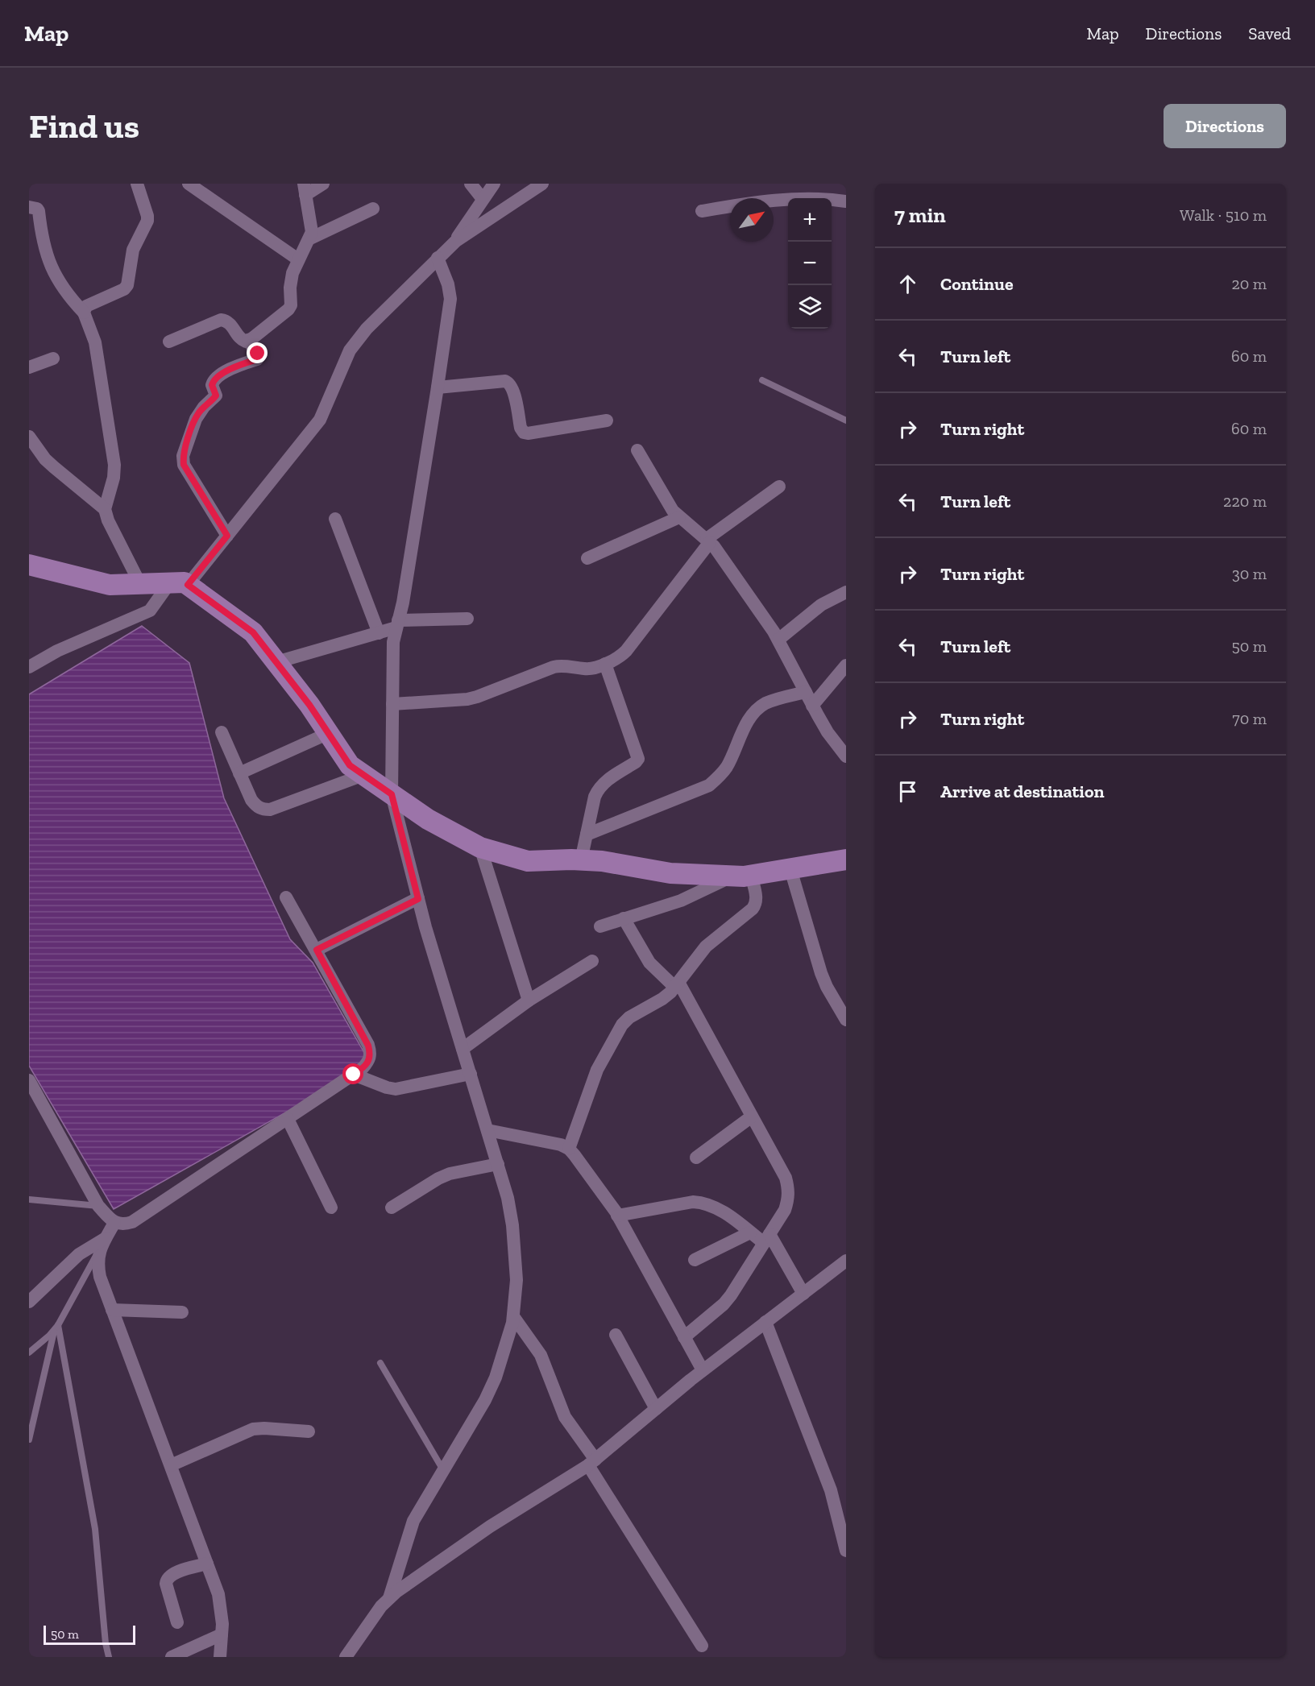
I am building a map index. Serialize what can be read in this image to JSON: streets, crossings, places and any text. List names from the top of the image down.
{
  "scale_bar": "50 m",
  "north": "top right",
  "page": {
    "header": "Map",
    "nav": ["Map", "Directions", "Saved"],
    "buttons": "Directions",
    "title": "Find us",
    "heading": ["7 min", "Walk · 510 m"],
    "map_buttons": ["+", "−"],
    "list": [
      ["Continue", "20 m"],
      ["Turn left", "60 m"],
      ["Turn right", "60 m"],
      ["Turn left", "220 m"],
      ["Turn right", "30 m"],
      ["Turn left", "50 m"],
      ["Turn right", "70 m"],
      "Arrive at destination"
    ],
    "scale": "50 m"
  }
}
